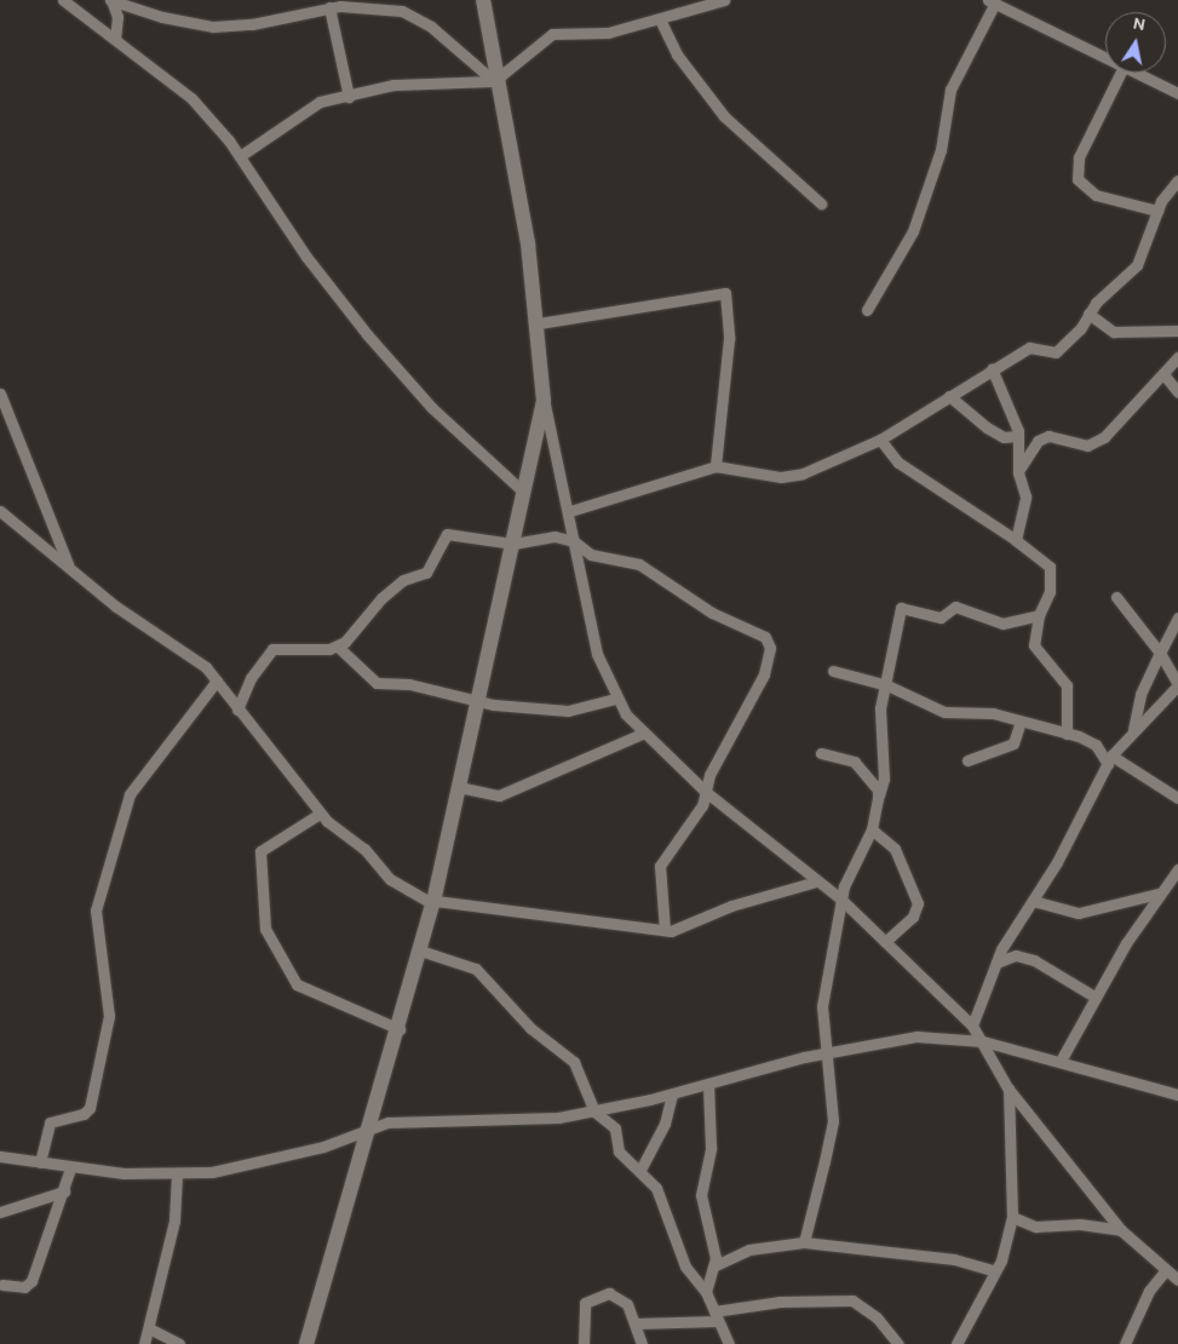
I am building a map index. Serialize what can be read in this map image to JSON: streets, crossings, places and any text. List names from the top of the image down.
{
  "north": "top"
}
